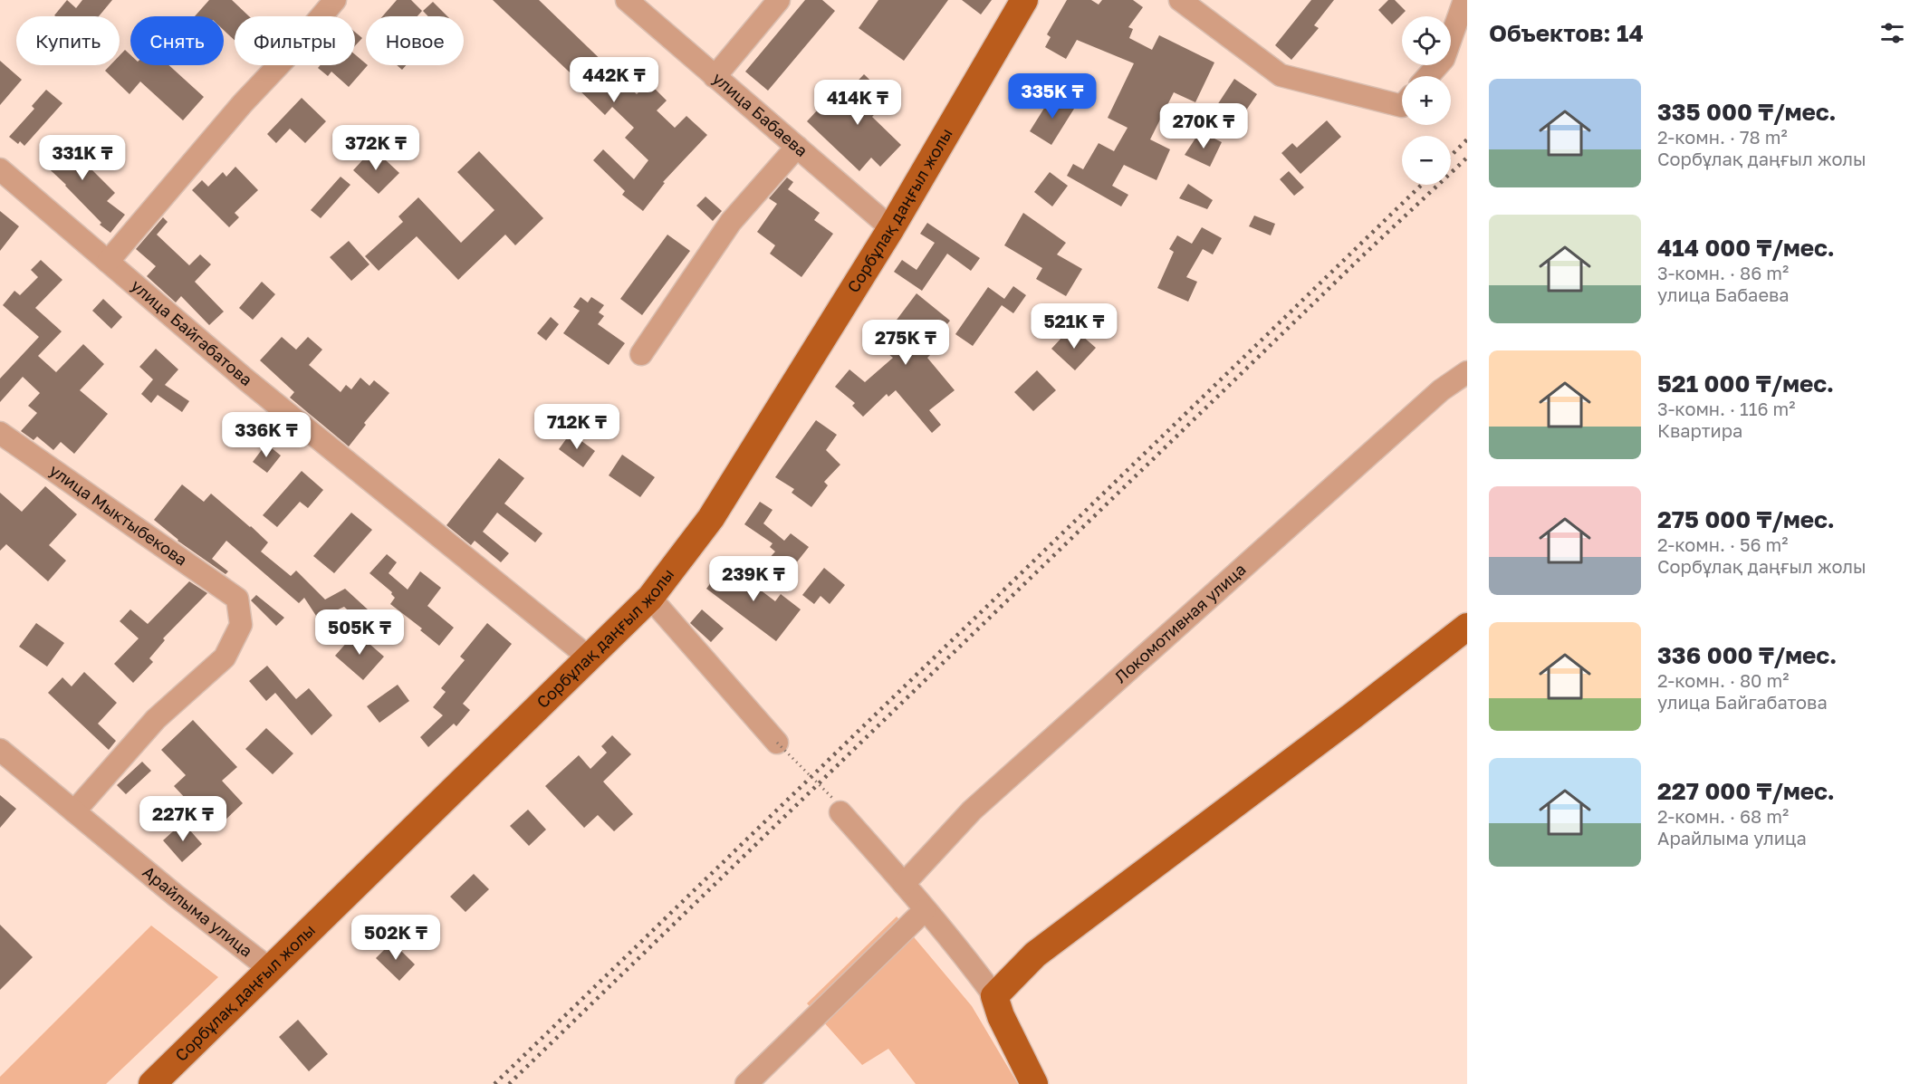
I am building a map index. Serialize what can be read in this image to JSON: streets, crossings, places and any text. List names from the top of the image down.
{
  "streets": {
    "main road": ["Сорбұлақ даңғыл жолы"],
    "street": [
      "улица Бабаева",
      "улица Байгабатова",
      "улица Мыктыбекова",
      "Локомотивная улица",
      "Арайлыма улица"
    ]
  },
  "crossings": [
    ["улица Бабаева", "Сорбұлақ даңғыл жолы"],
    ["Сорбұлақ даңғыл жолы", "улица Байгабатова"],
    ["Сорбұлақ даңғыл жолы", "Арайлыма улица"],
    ["улица Мыктыбекова", "Арайлыма улица"]
  ],
  "page": {
    "heading": "Объектов: 14",
    "map_buttons": ["+", "−"],
    "chip": [
      "Купить",
      "Снять",
      "Фильтры",
      "Новое"
    ],
    "price": [
      "442K ₸",
      "335K ₸",
      "414K ₸",
      "270K ₸",
      "372K ₸",
      "331K ₸",
      "521K ₸",
      "275K ₸",
      "712K ₸",
      "336K ₸",
      "239K ₸",
      "505K ₸",
      "227K ₸",
      "502K ₸"
    ],
    "list": [
      {
        "name": "335 000 ₸/мес.",
        "note": "2-комн. · 78 m² · Сорбұлақ даңғыл жолы"
      },
      {
        "name": "414 000 ₸/мес.",
        "note": "3-комн. · 86 m² · улица Бабаева"
      },
      {
        "name": "521 000 ₸/мес.",
        "note": "3-комн. · 116 m² · Квартира"
      },
      {
        "name": "275 000 ₸/мес.",
        "note": "2-комн. · 56 m² · Сорбұлақ даңғыл жолы"
      },
      {
        "name": "336 000 ₸/мес.",
        "note": "2-комн. · 80 m² · улица Байгабатова"
      },
      {
        "name": "227 000 ₸/мес.",
        "note": "2-комн. · 68 m² · Арайлыма улица"
      }
    ]
  }
}
